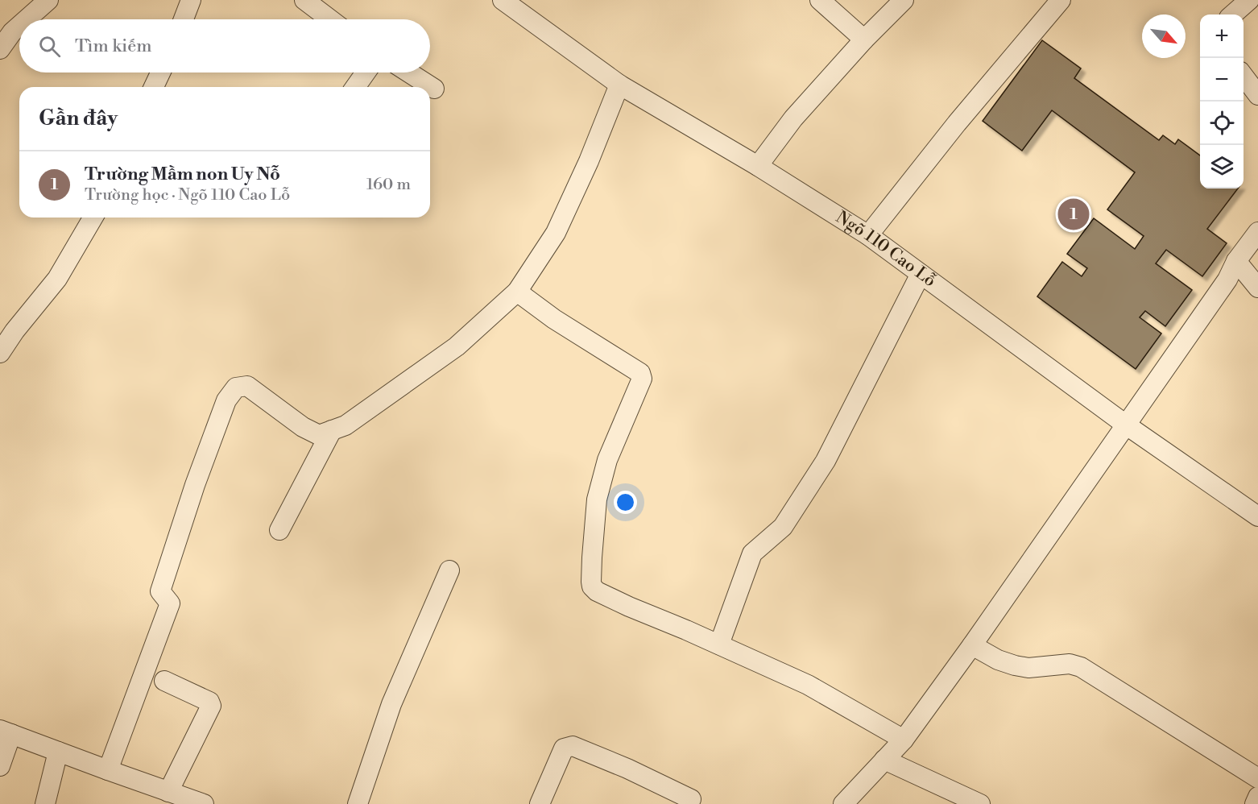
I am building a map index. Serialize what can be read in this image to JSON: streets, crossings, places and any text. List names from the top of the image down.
{
  "streets": {
    "street": ["Ngõ 110 Cao Lỗ"]
  },
  "north": "bottom right",
  "page": {
    "map_buttons": ["+", "−"],
    "search": "Tìm kiếm",
    "heading": "Gần đây",
    "list": [
      {
        "mark": "1",
        "name": "Trường Mầm non Uy Nỗ",
        "note": "Trường học · Ngõ 110 Cao Lỗ",
        "value": "160 m"
      }
    ],
    "pins": "1"
  }
}
